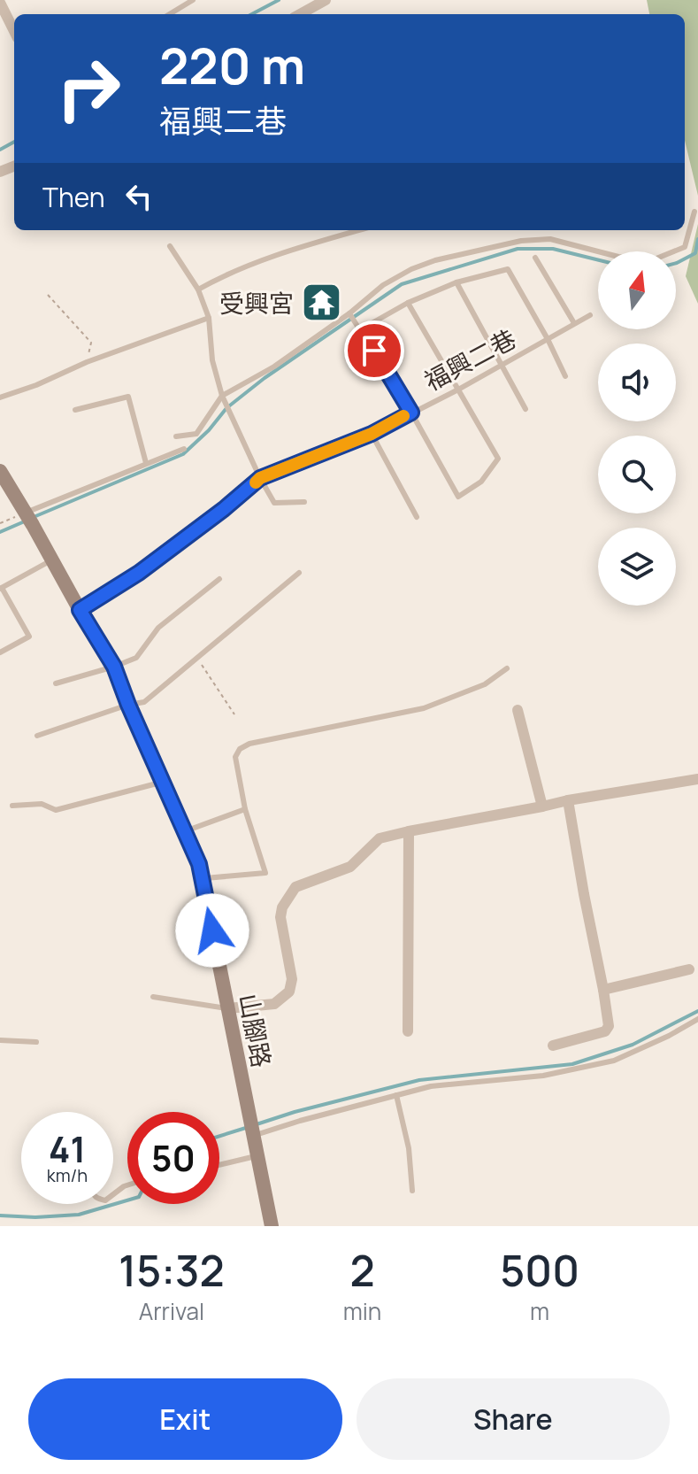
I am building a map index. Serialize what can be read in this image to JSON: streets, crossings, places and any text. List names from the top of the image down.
{
  "streets": {
    "main road": ["山腳路"],
    "lane": ["福興二巷"]
  },
  "crossings": [
    ["福興二巷", "山腳路"]
  ],
  "places": {
    "temple": ["受興宮"]
  },
  "north": "top",
  "page": {
    "turn": ["220 m", "福興二巷"],
    "then": "Then",
    "speed": "41 km/h",
    "limit": "50",
    "eta": [
      "15:32",
      "Arrival",
      "2",
      "min",
      "500",
      "m"
    ],
    "buttons": ["Exit", "Share"]
  }
}
